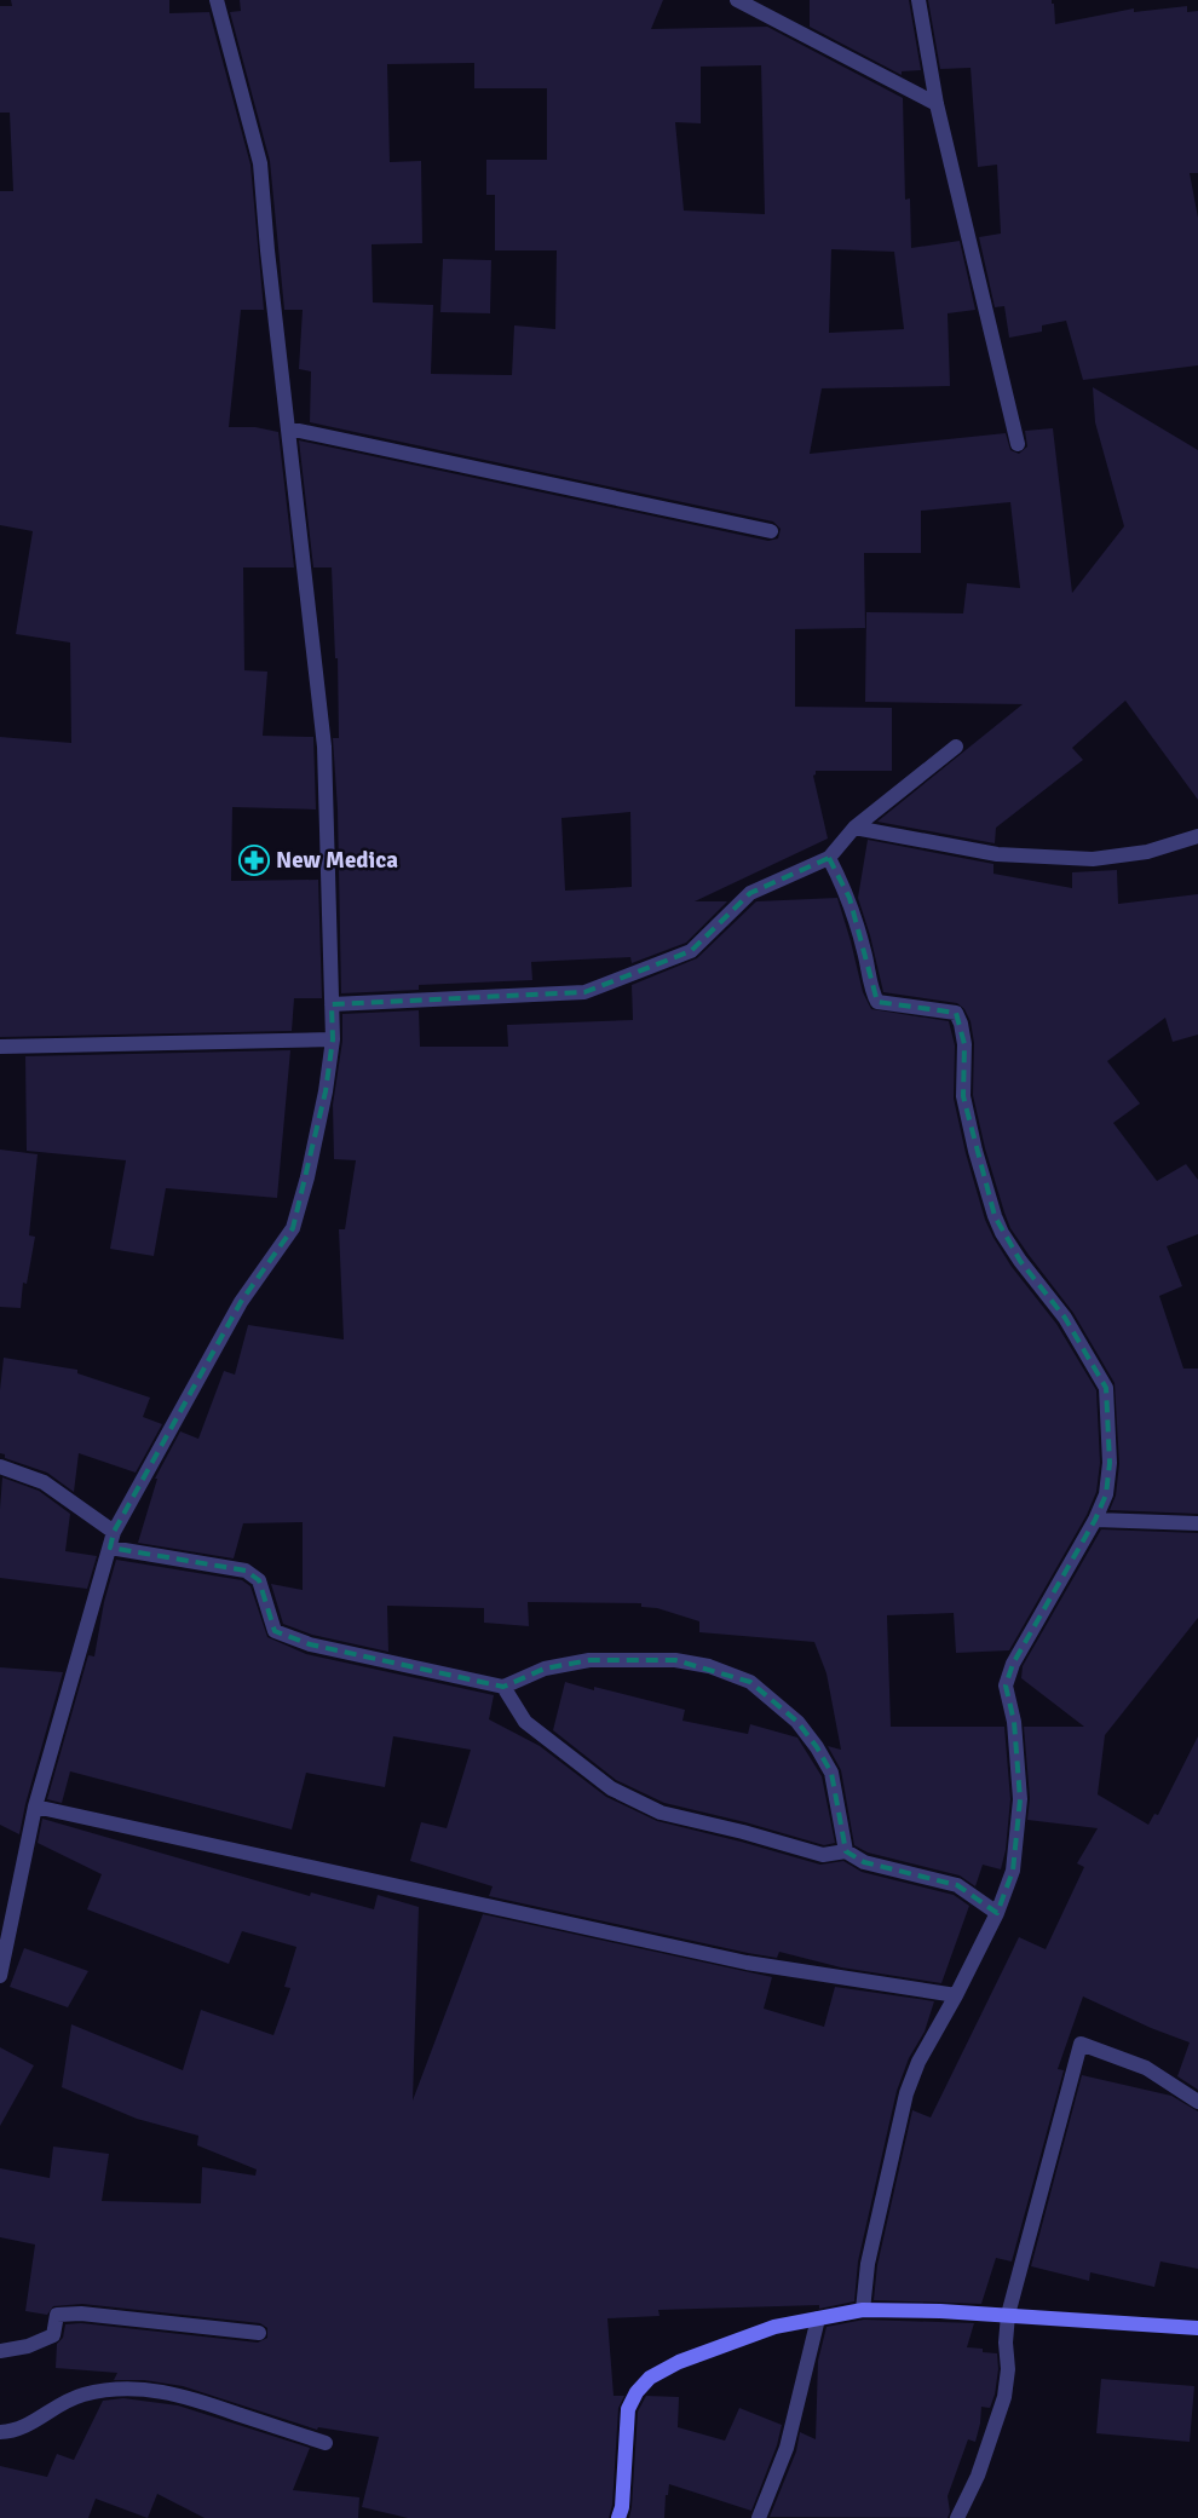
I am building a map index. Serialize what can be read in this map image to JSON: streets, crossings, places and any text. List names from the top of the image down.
{
  "places": {
    "pharmacy": ["New Medica"]
  }
}
